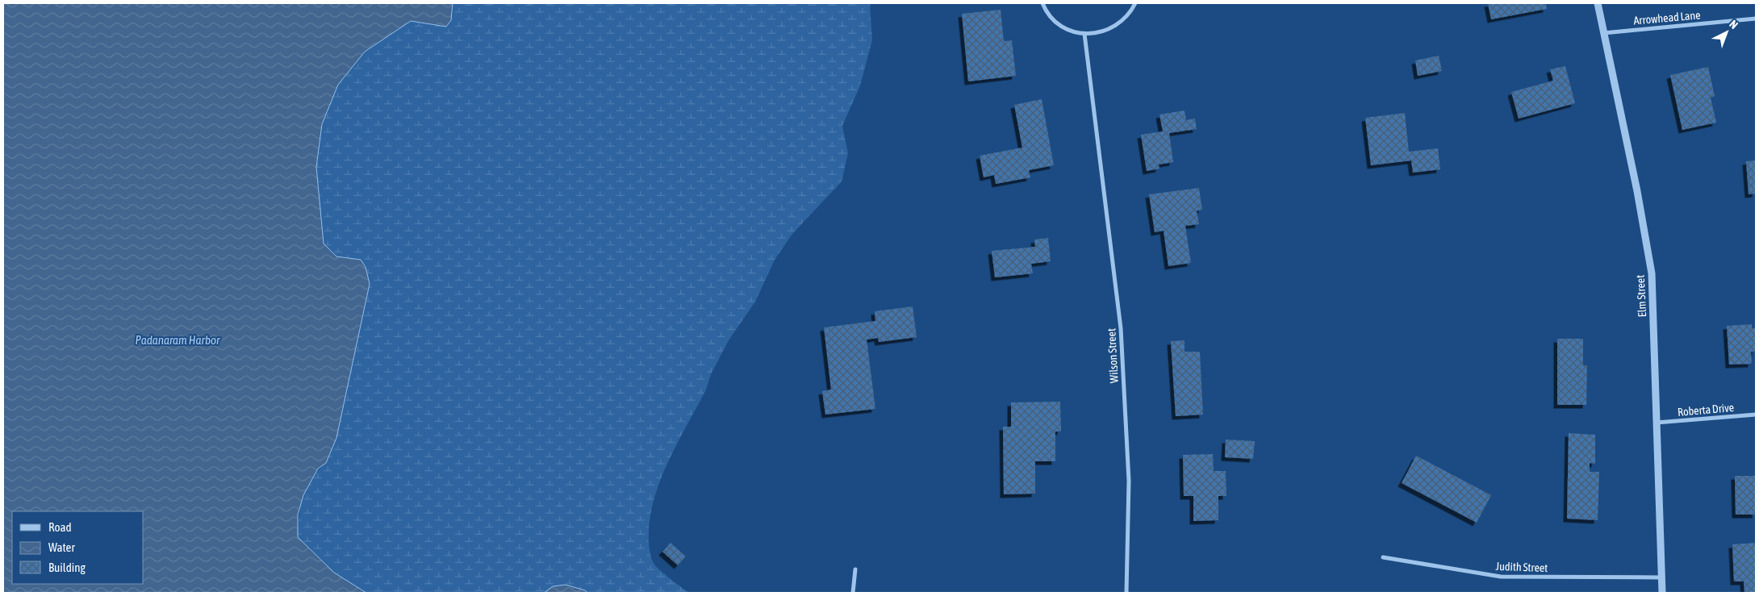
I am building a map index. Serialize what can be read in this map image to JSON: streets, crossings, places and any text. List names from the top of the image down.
{
  "streets": {
    "street": [
      "Arrowhead Lane",
      "Elm Street",
      "Wilson Street",
      "Roberta Drive",
      "Judith Street"
    ]
  },
  "crossings": [
    ["Arrowhead Lane", "Elm Street"],
    ["Elm Street", "Roberta Drive"],
    ["Elm Street", "Judith Street"]
  ],
  "water": ["Padanaram Harbor"],
  "legend": ["Road", "Water", "Building"],
  "north": "top right"
}
